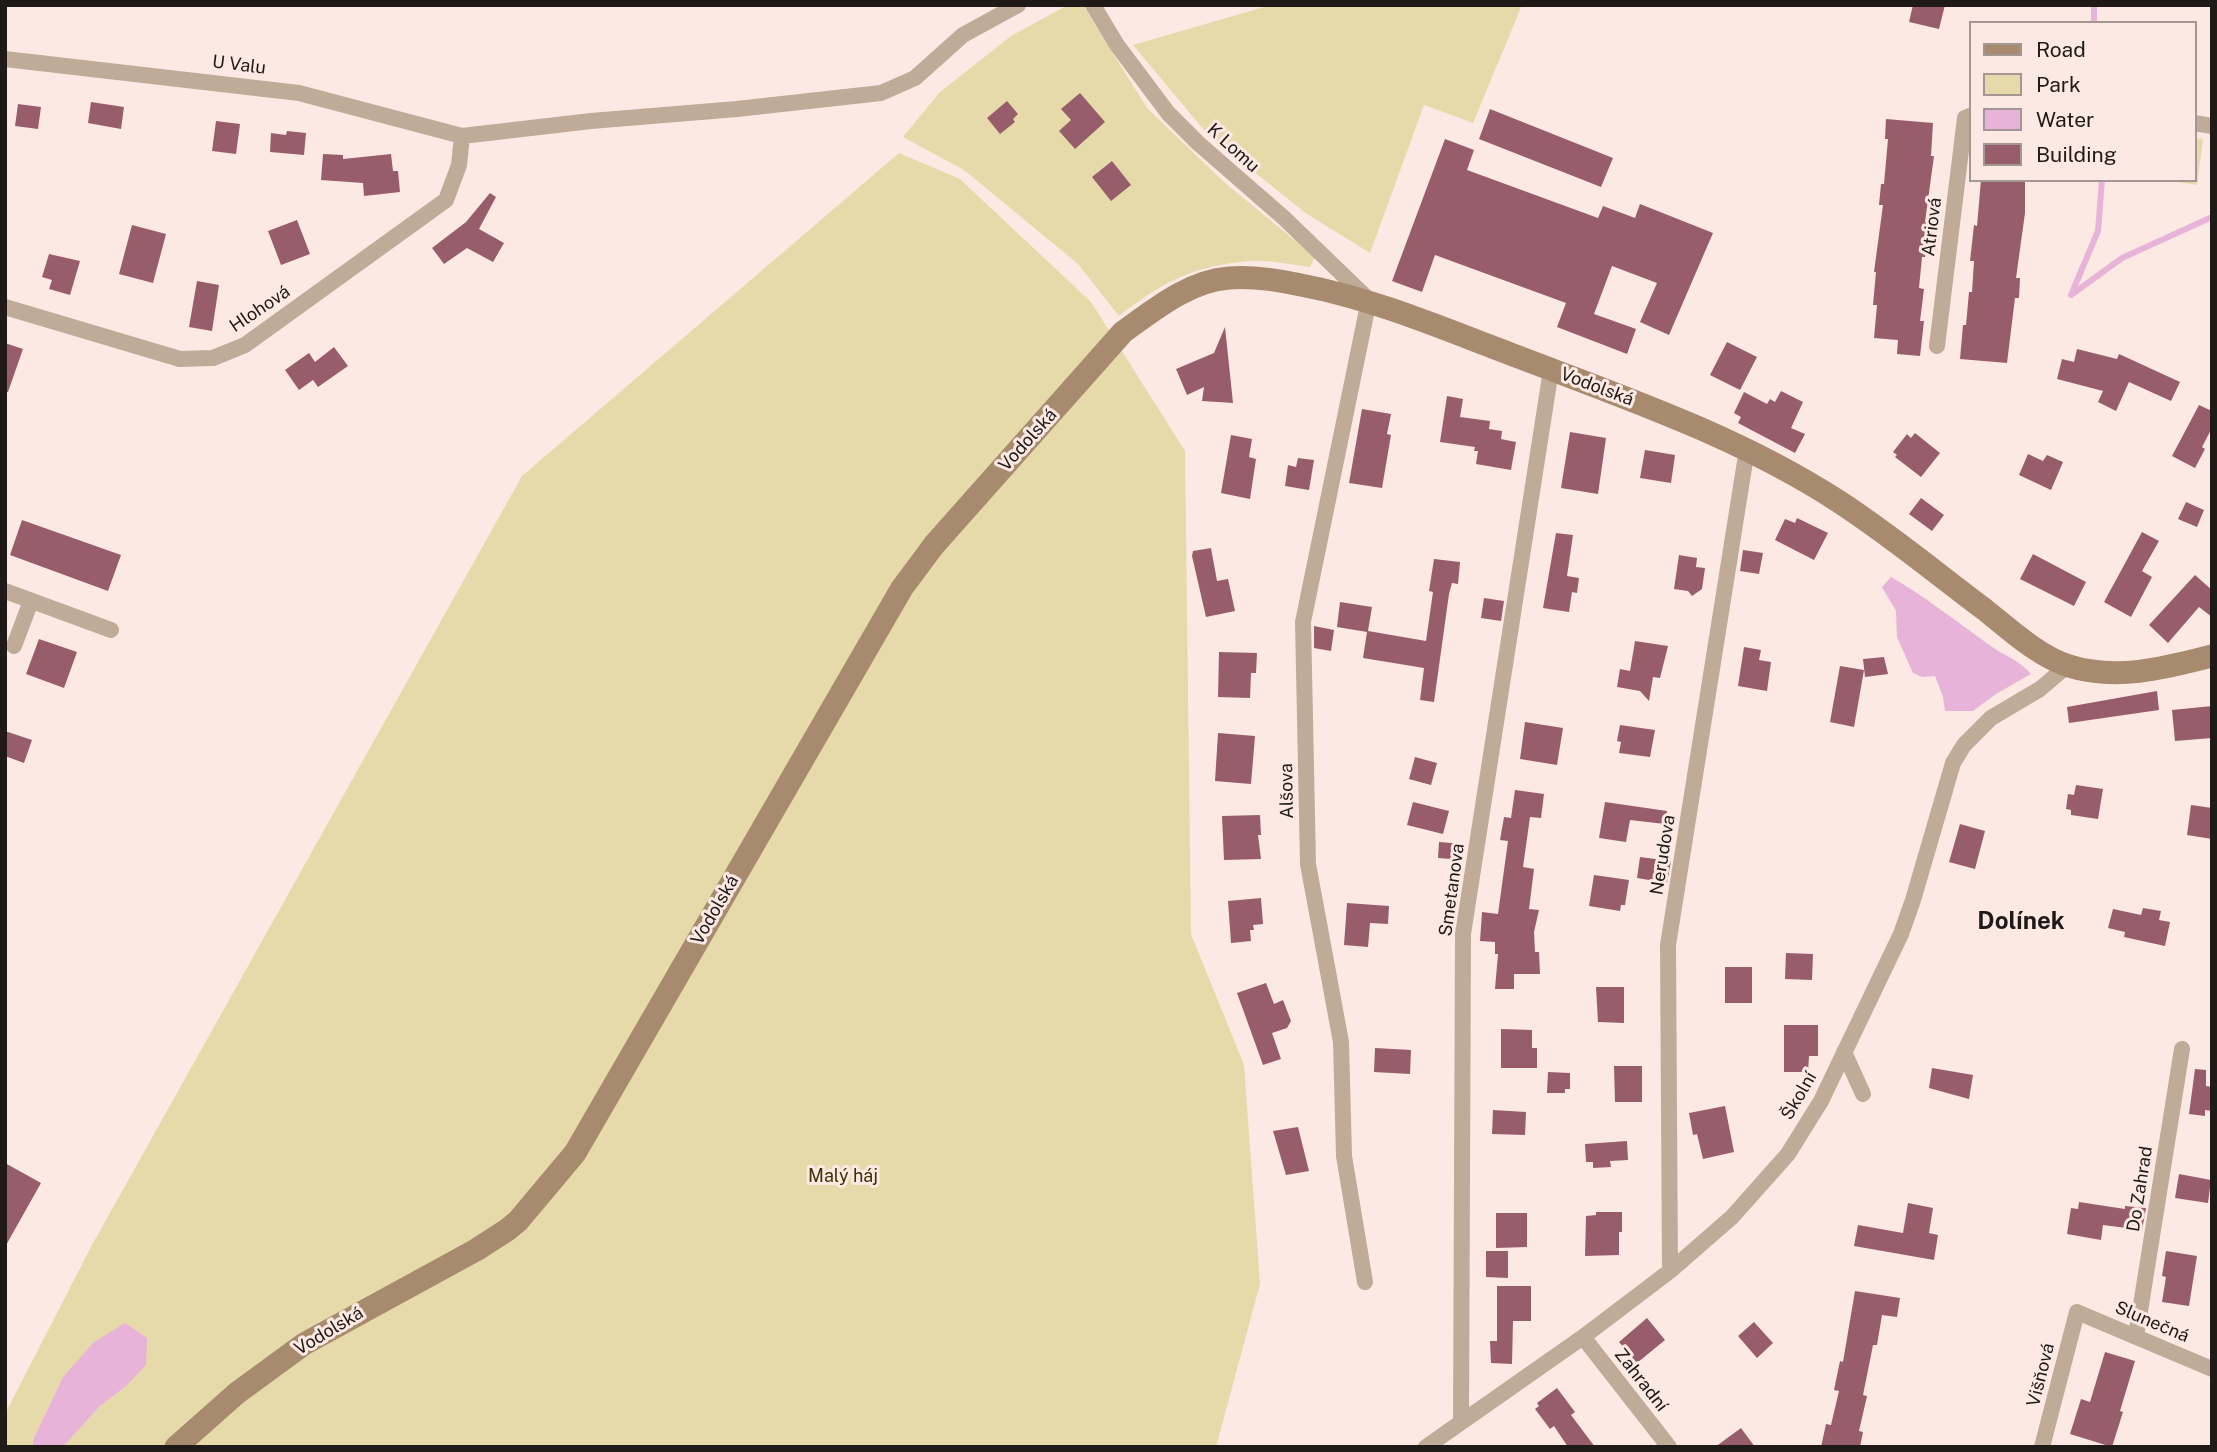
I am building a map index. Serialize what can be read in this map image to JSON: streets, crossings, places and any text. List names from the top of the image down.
{
  "streets": {
    "street": [
      "U Valu",
      "K Lomu",
      "Atriová",
      "Hlohová",
      "Vodolská",
      "Alšova",
      "Nerudova",
      "Smetanova",
      "Školní",
      "Do Zahrad",
      "Slunečná",
      "Višňová",
      "Zahradní"
    ]
  },
  "crossings": [
    ["U Valu", "Hlohová"],
    ["K Lomu", "Vodolská"],
    ["K Lomu", "Alšova"],
    ["Vodolská", "Alšova"],
    ["Vodolská", "Nerudova"],
    ["Vodolská", "Smetanova"],
    ["Vodolská", "Školní"],
    ["Nerudova", "Školní"],
    ["Smetanova", "Školní"],
    ["Školní", "Zahradní"],
    ["Do Zahrad", "Slunečná"],
    ["Slunečná", "Višňová"]
  ],
  "districts": ["Dolínek"],
  "parks": ["Malý háj"],
  "legend": [
    "Road",
    "Park",
    "Water",
    "Building"
  ]
}
